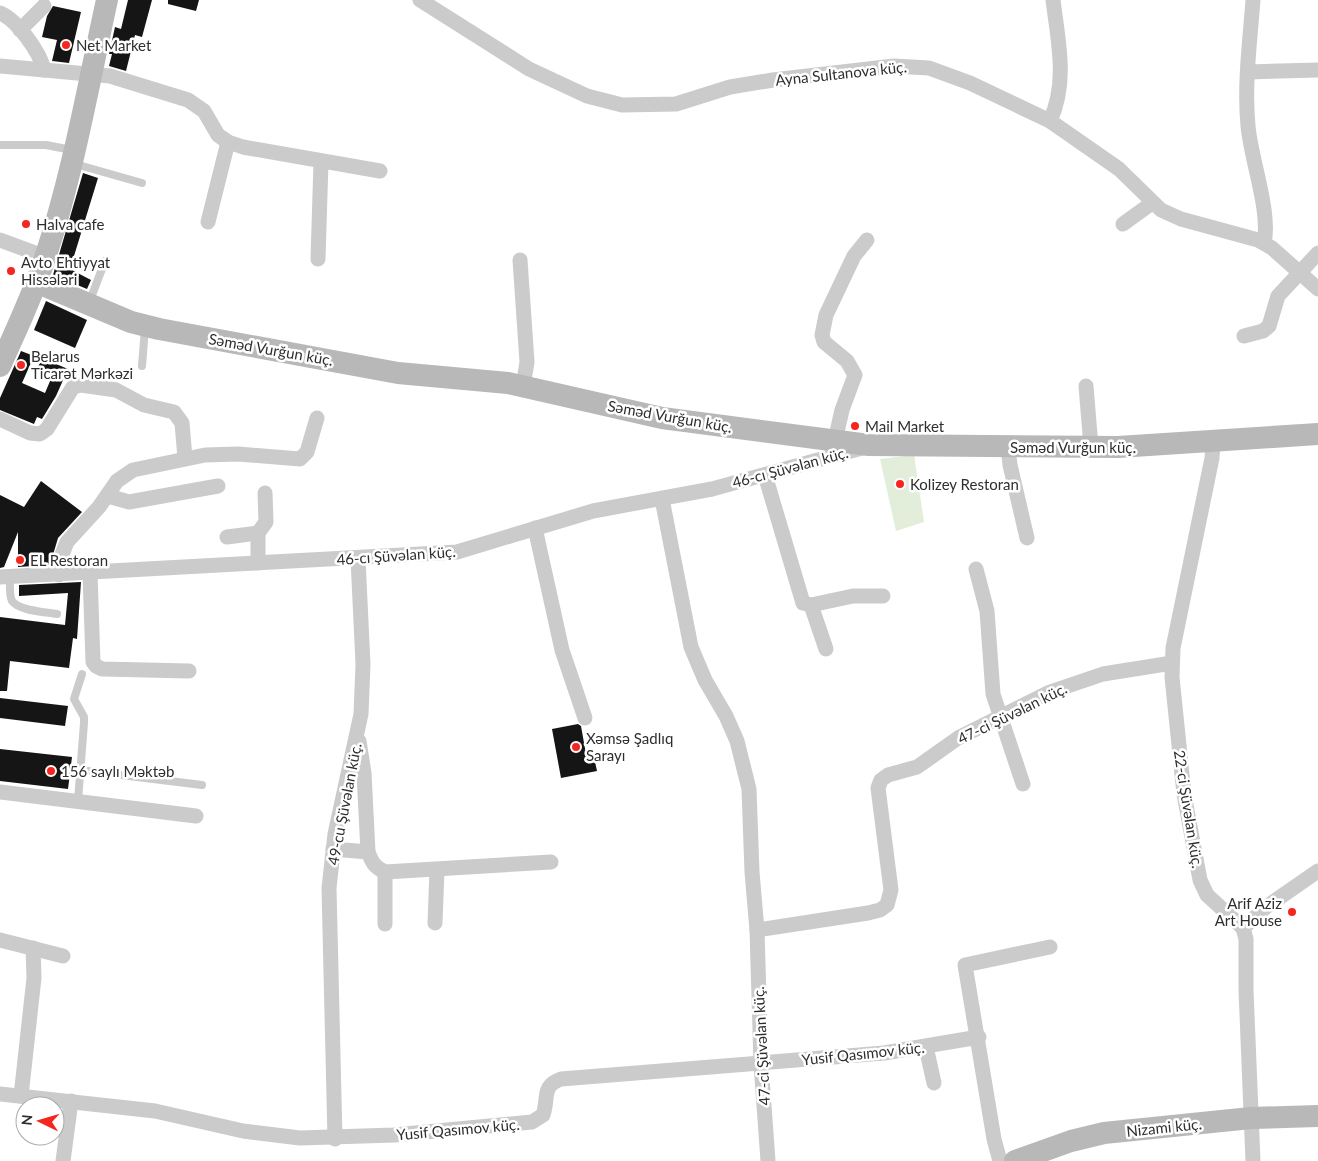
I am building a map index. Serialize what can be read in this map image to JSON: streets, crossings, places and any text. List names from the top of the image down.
{
  "streets": {
    "street": [
      "Ayna Sultanova küç.",
      "Səməd Vurğun küç.",
      "46-cı Şüvəlan küç.",
      "47-ci Şüvəlan küç.",
      "49-cu Şüvəlan küç.",
      "22-ci Şüvəlan küç.",
      "Yusif Qasımov küç.",
      "Nizami küç."
    ]
  },
  "crossings": [
    ["Səməd Vurğun küç.", "46-cı Şüvəlan küç."],
    ["Səməd Vurğun küç.", "22-ci Şüvəlan küç."],
    ["46-cı Şüvəlan küç.", "47-ci Şüvəlan küç."],
    ["46-cı Şüvəlan küç.", "49-cu Şüvəlan küç."],
    ["47-ci Şüvəlan küç.", "22-ci Şüvəlan küç."],
    ["47-ci Şüvəlan küç.", "Yusif Qasımov küç."],
    ["49-cu Şüvəlan küç.", "Yusif Qasımov küç."]
  ],
  "places": [
    "Net Market",
    "Halva cafe",
    "Avto Ehtiyyat Hissələri",
    "Belarus Ticarət Mərkəzi",
    "Mail Market",
    "Kolizey Restoran",
    "EL Restoran",
    "Xəmsə Şadlıq Sarayı",
    "156 saylı Məktəb",
    "Arif Aziz Art House"
  ],
  "north": "left"
}
